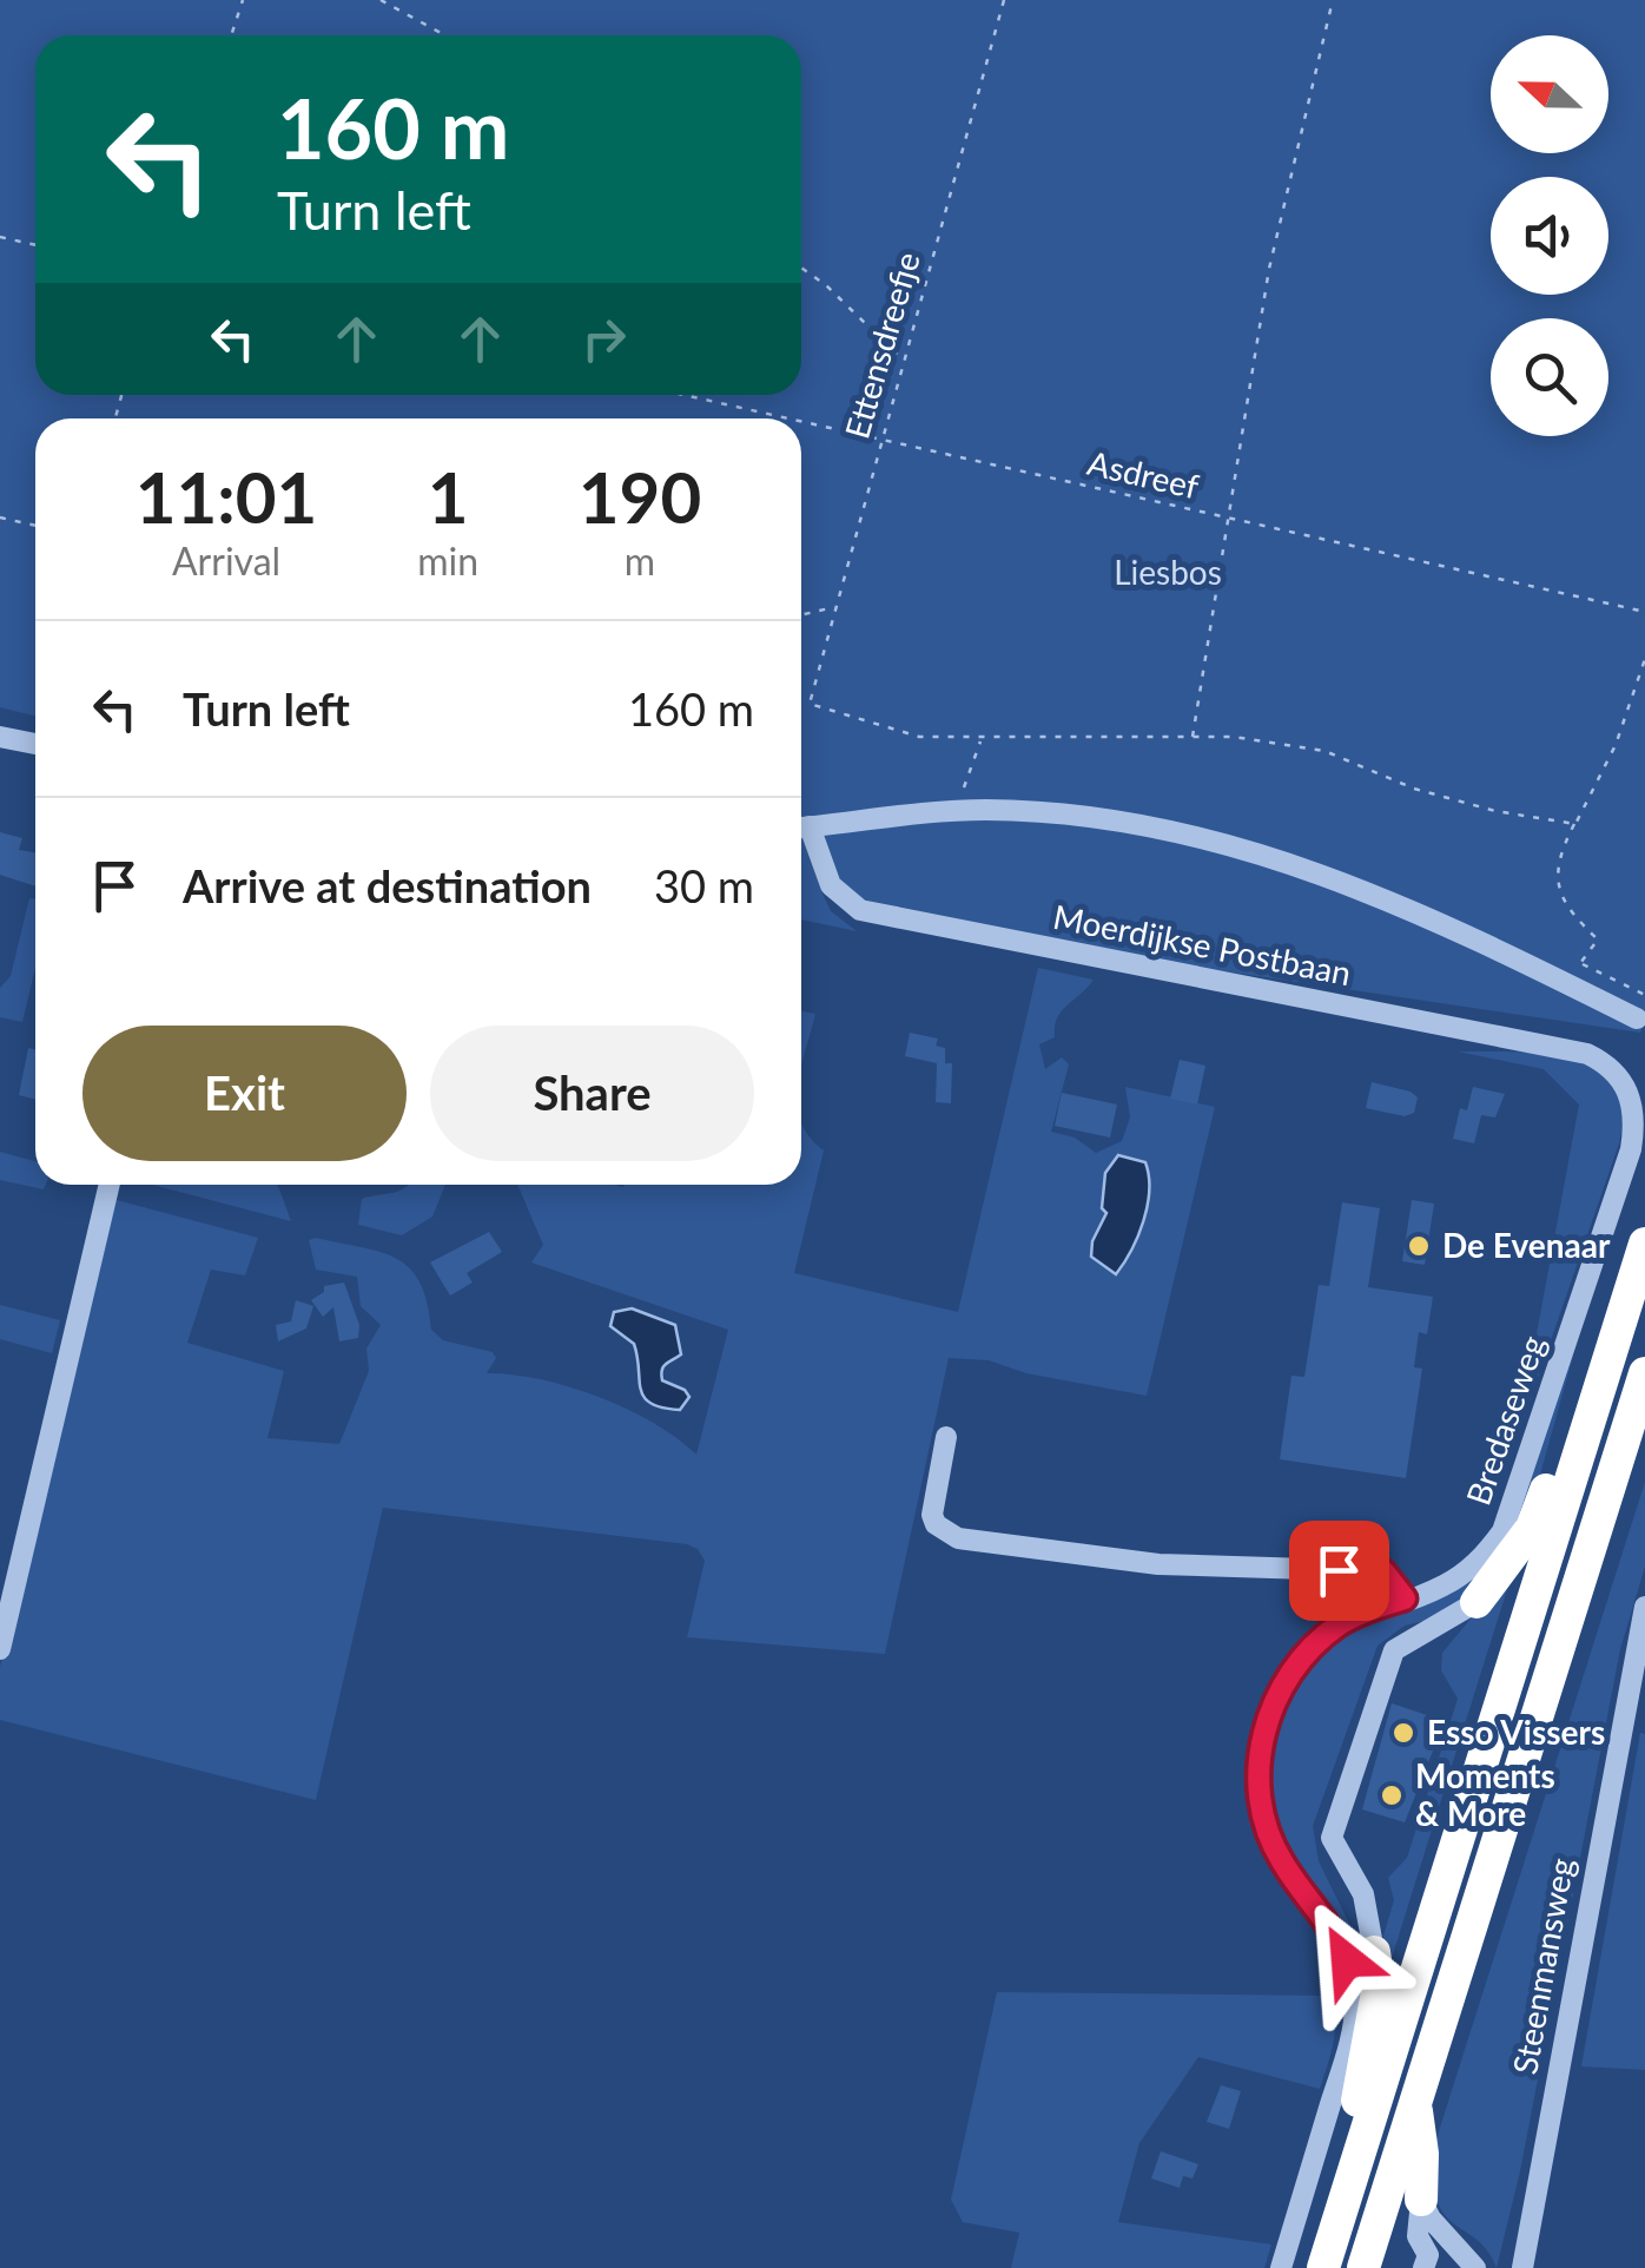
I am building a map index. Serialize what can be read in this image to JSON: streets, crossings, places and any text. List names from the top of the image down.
{
  "streets": {
    "street": ["Moerdijkse Postbaan", "Bredaseweg", "Steenmansweg"],
    "path": ["Ettensdreefje", "Asdreef"]
  },
  "crossings": [
    ["Ettensdreefje", "Asdreef"],
    ["Moerdijkse Postbaan", "Bredaseweg"]
  ],
  "parks": ["Liesbos"],
  "places": ["De Evenaar", "Esso Vissers", "Moments & More"],
  "north": "left",
  "page": {
    "turn": ["160 m", "Turn left"],
    "eta": [
      "11:01",
      "Arrival",
      "1",
      "min",
      "190",
      "m"
    ],
    "list": [
      {
        "name": "Turn left",
        "value": "160 m"
      },
      {
        "name": "Arrive at destination",
        "value": "30 m"
      }
    ],
    "buttons": ["Exit", "Share"]
  }
}
